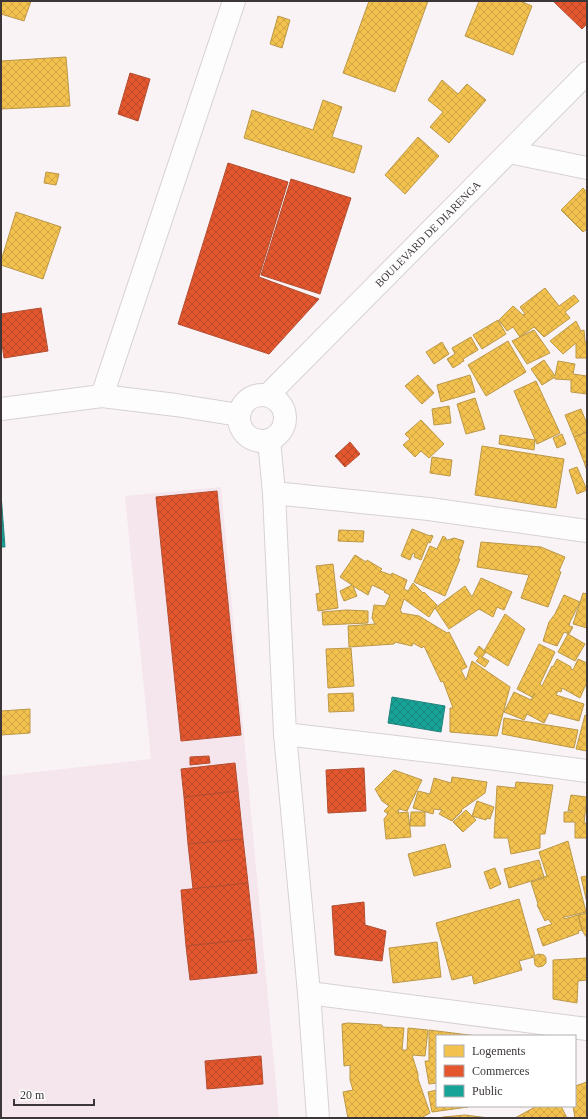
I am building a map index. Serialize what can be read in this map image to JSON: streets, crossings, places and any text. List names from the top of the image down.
{
  "streets": {
    "main road": ["BOULEVARD DE DIARENGA"]
  },
  "legend": ["Logements", "Commerces", "Public"],
  "scale_bar": "20 m"
}
